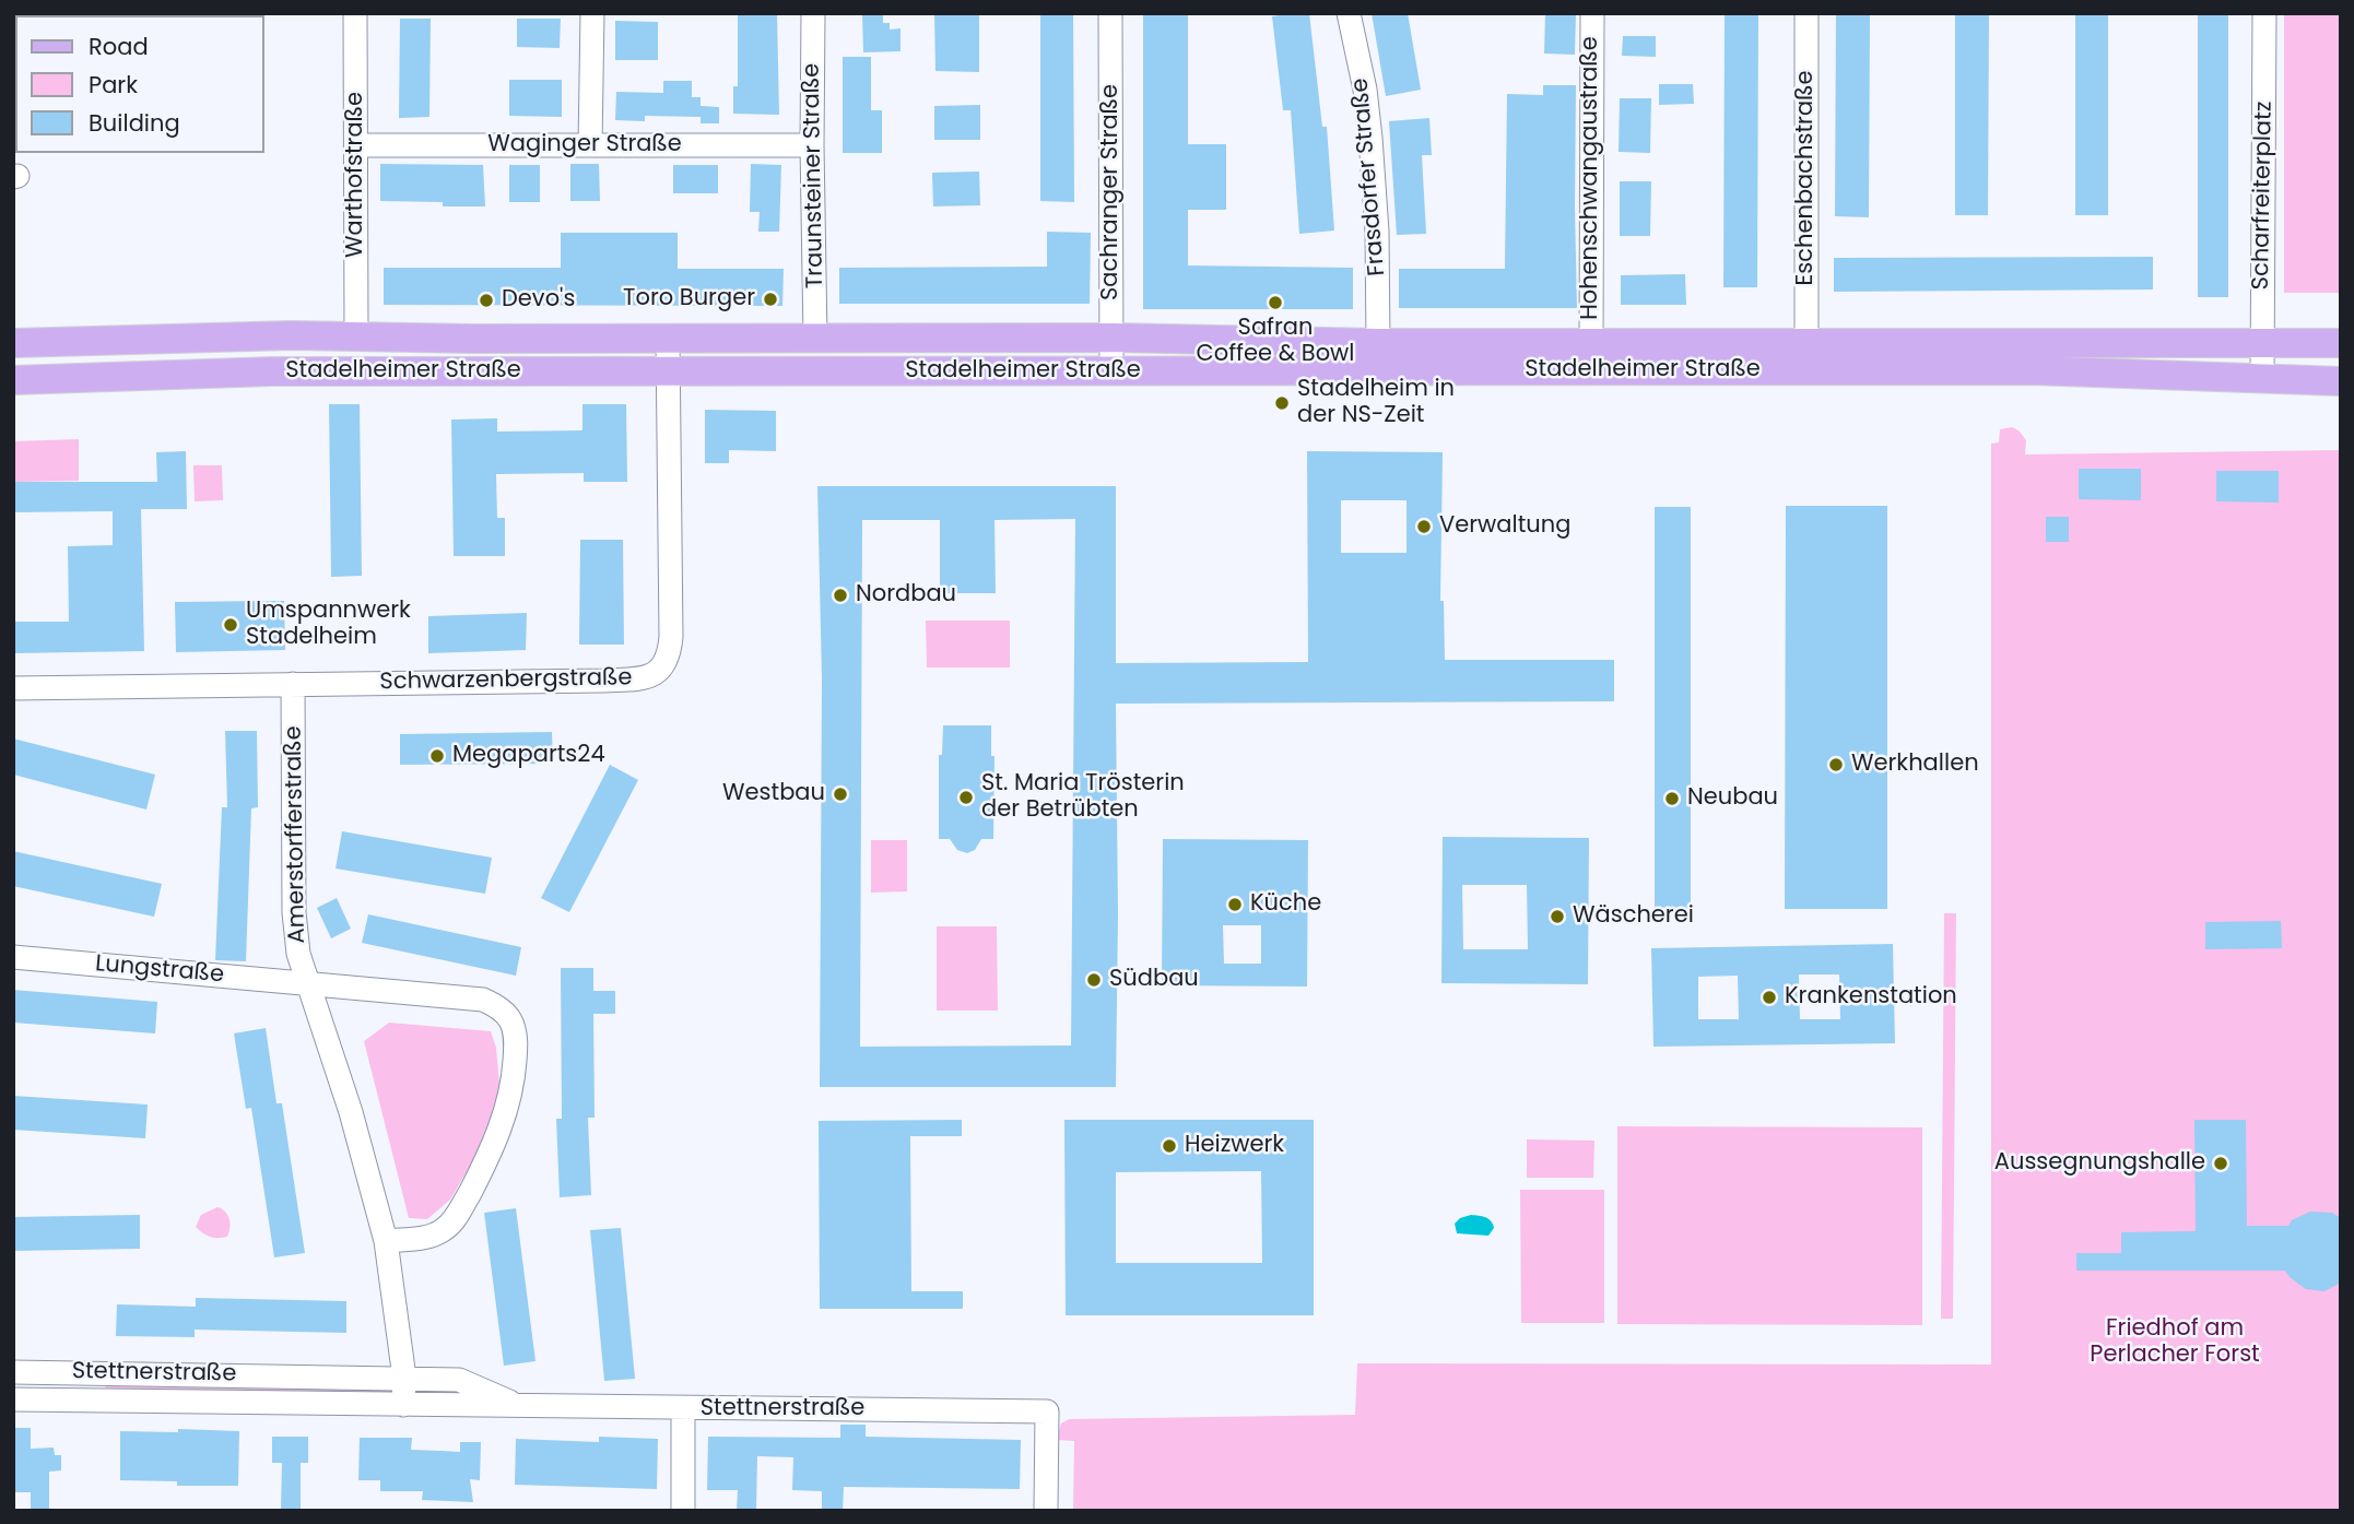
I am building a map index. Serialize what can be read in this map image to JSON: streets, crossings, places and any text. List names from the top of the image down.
{
  "streets": {
    "main road": ["Stadelheimer Straße"],
    "street": [
      "Waginger Straße",
      "Warthofstraße",
      "Traunsteiner Straße",
      "Frasdorfer Straße",
      "Hohenschwangaustraße",
      "Eschenbachstraße",
      "Sachranger Straße",
      "Scharfreiterplatz",
      "Schwarzenbergstraße",
      "Amerstorfferstraße",
      "Lungstraße",
      "Stettnerstraße"
    ]
  },
  "crossings": [
    ["Waginger Straße", "Warthofstraße"],
    ["Waginger Straße", "Traunsteiner Straße"],
    ["Warthofstraße", "Stadelheimer Straße"],
    ["Traunsteiner Straße", "Stadelheimer Straße"],
    ["Frasdorfer Straße", "Stadelheimer Straße"],
    ["Hohenschwangaustraße", "Stadelheimer Straße"],
    ["Eschenbachstraße", "Stadelheimer Straße"],
    ["Sachranger Straße", "Stadelheimer Straße"],
    ["Scharfreiterplatz", "Stadelheimer Straße"],
    ["Stadelheimer Straße", "Schwarzenbergstraße"],
    ["Schwarzenbergstraße", "Amerstorfferstraße"],
    ["Amerstorfferstraße", "Lungstraße"],
    ["Amerstorfferstraße", "Stettnerstraße"]
  ],
  "parks": ["Friedhof am Perlacher Forst"],
  "places": [
    "Toro Burger",
    "Devo's",
    "Safran Coffee & Bowl",
    "Stadelheim in der NS-Zeit",
    "Verwaltung",
    "Nordbau",
    "Umspannwerk Stadelheim",
    "Megaparts24",
    "Werkhallen",
    "Westbau",
    "St. Maria Trösterin der Betrübten",
    "Neubau",
    "Küche",
    "Wäscherei",
    "Südbau",
    "Krankenstation",
    "Heizwerk",
    "Aussegnungshalle"
  ],
  "legend": ["Road", "Park", "Building"]
}
